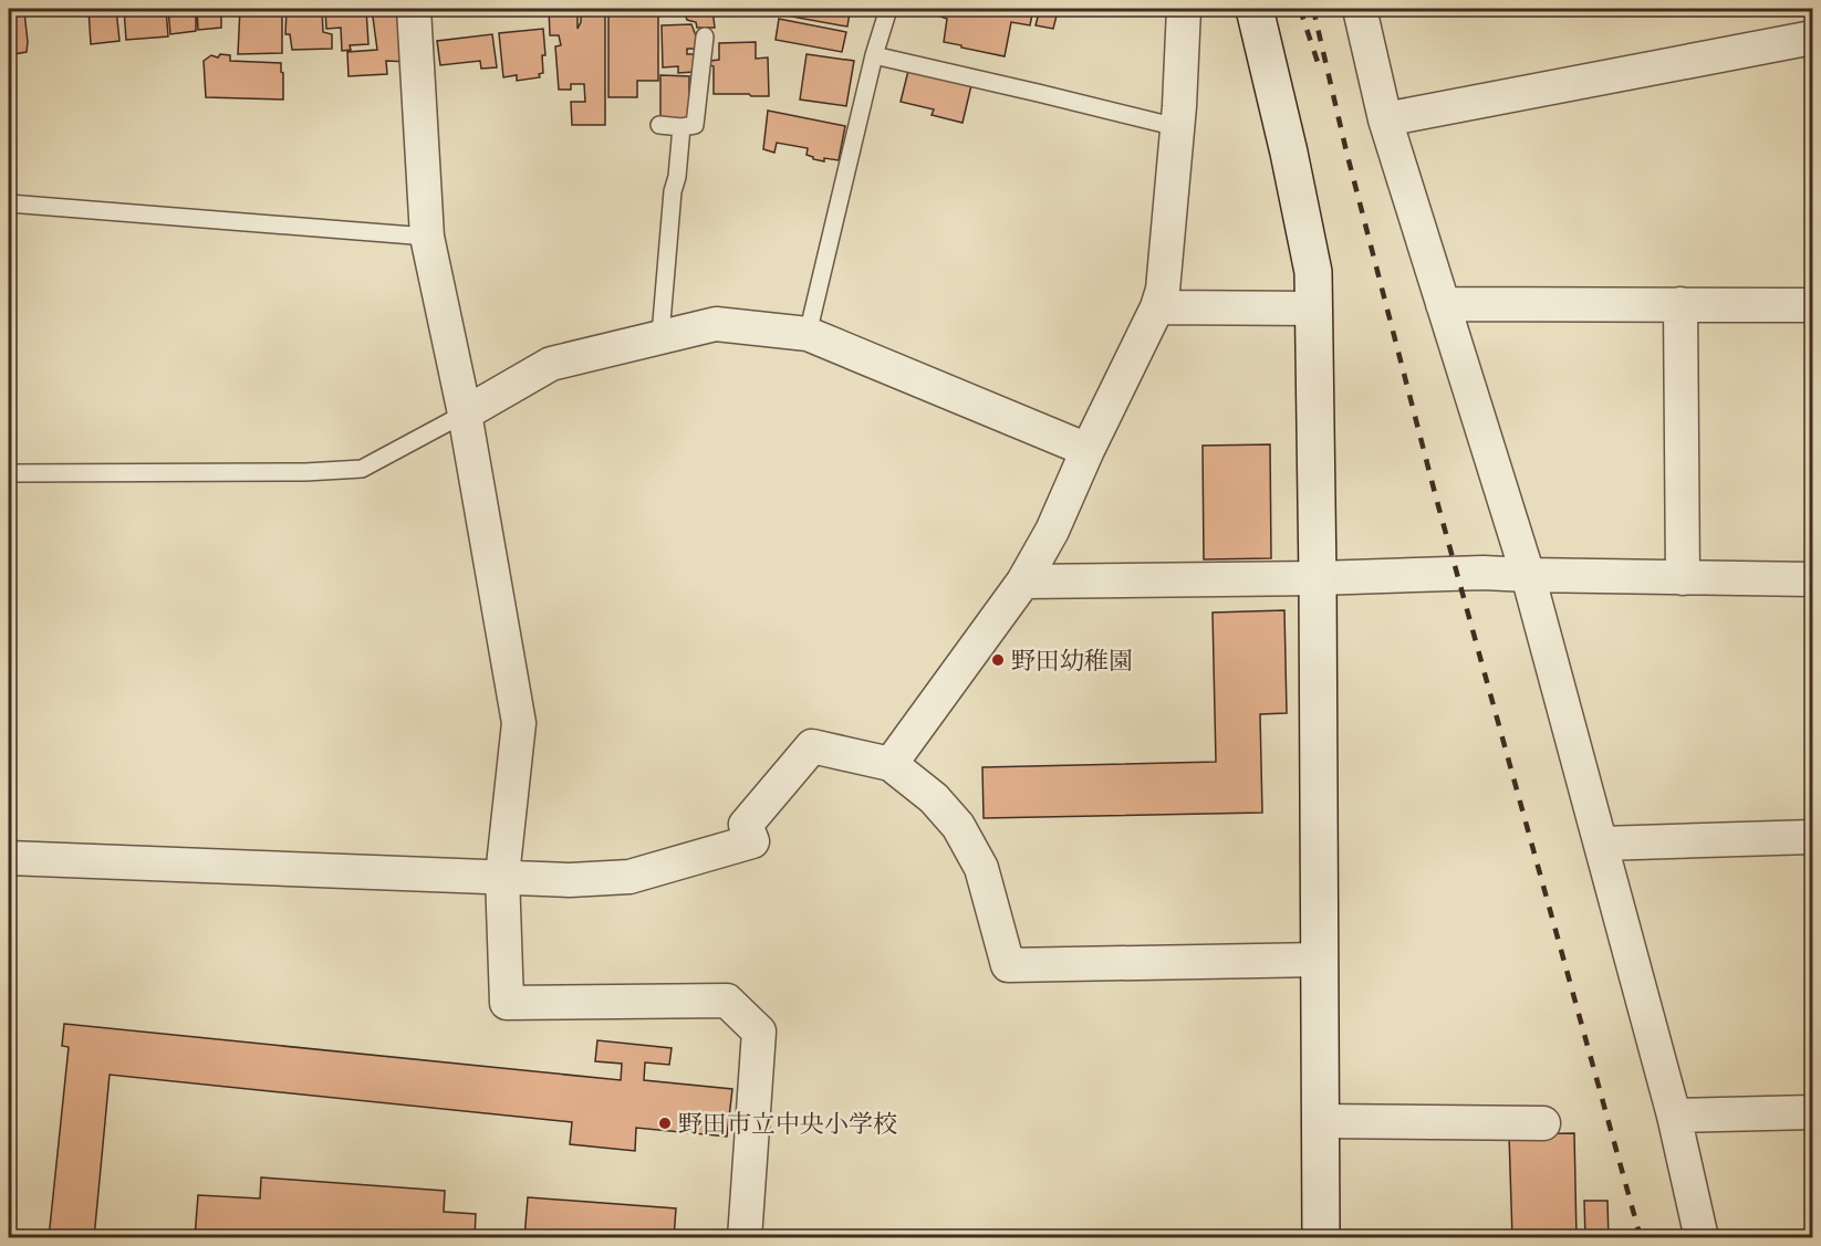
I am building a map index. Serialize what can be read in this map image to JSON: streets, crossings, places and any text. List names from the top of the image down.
{
  "places": ["野田幼稚園", "野田市立中央小学校"]
}
